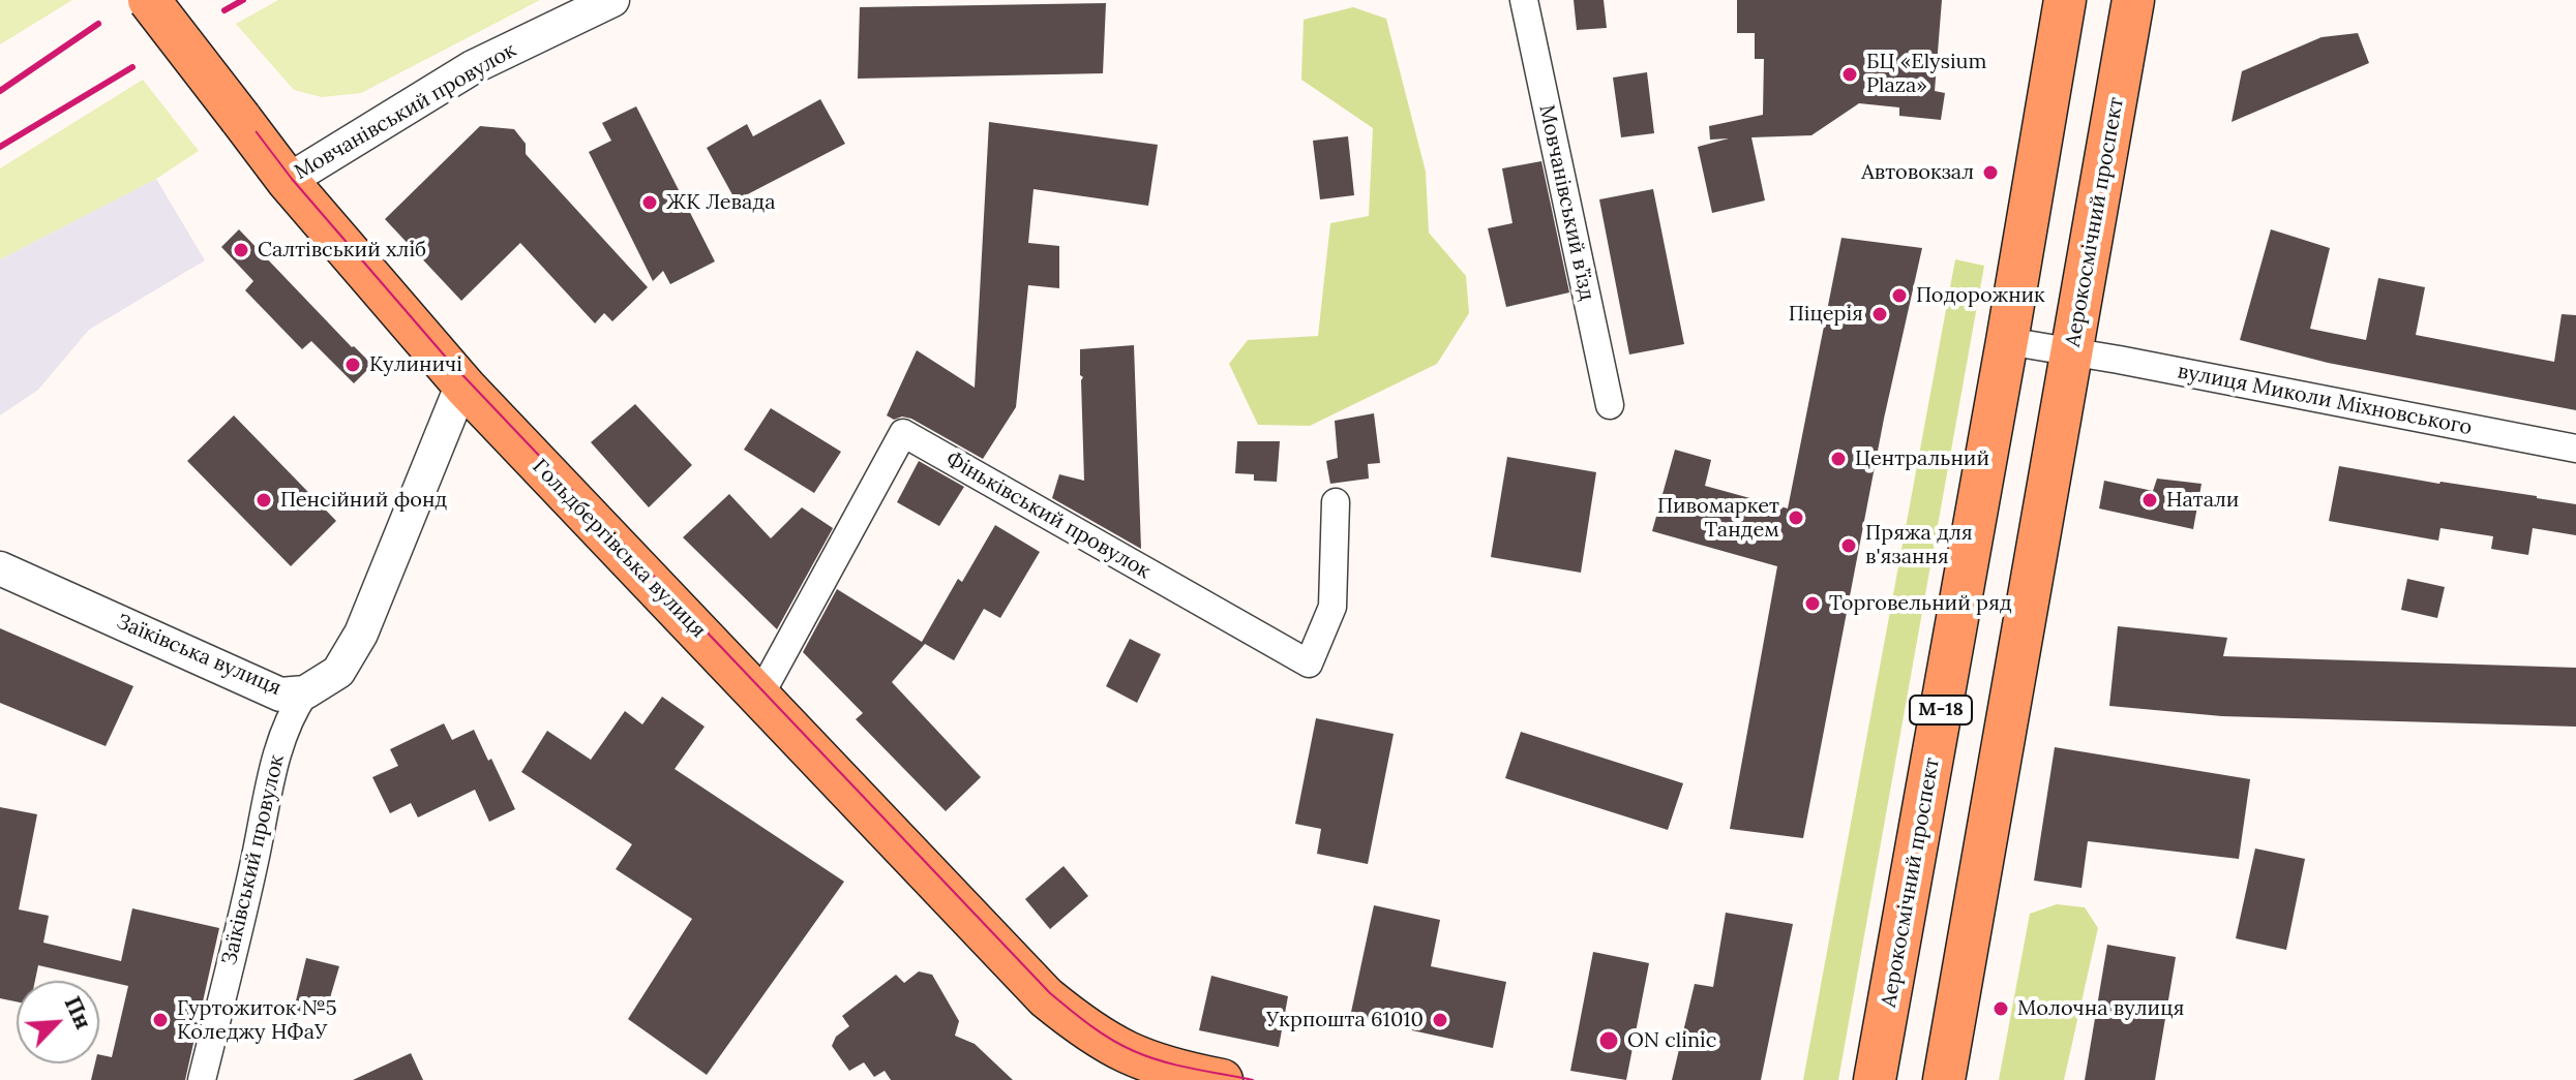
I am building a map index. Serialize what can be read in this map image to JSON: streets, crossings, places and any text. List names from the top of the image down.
{
  "streets": {
    "main road": ["Аерокосмічний проспект", "Гольдбергівська вулиця", "М-18"],
    "street": [
      "Мовчанівський провулок",
      "Мовчанівський в’їзд",
      "вулиця Миколи Міхновського",
      "Фіньківський провулок",
      "Заїківська вулиця",
      "Заїківський провулок"
    ]
  },
  "crossings": [
    ["Мовчанівський провулок", "Гольдбергівська вулиця"],
    ["Аерокосмічний проспект", "вулиця Миколи Міхновського"],
    ["Фіньківський провулок", "Гольдбергівська вулиця"],
    ["Гольдбергівська вулиця", "Заїківська вулиця"],
    ["Заїківська вулиця", "Заїківський провулок"]
  ],
  "places": [
    "БЦ «Elysium Plaza»",
    "Автовокзал",
    "ЖК Левада",
    "Салтівський хліб",
    "Подорожник",
    "Піцерія",
    "Кулиничі",
    "Центральний",
    "Пенсійний фонд",
    "Натали",
    "Пивомаркет Тандем",
    "Пряжа для в'язання",
    "Торговельний ряд",
    "Молочна вулиця",
    "Гуртожиток №5 Коледжу НФаУ",
    "Укрпошта 61010",
    "ON clinic"
  ],
  "north": "top right"
}
